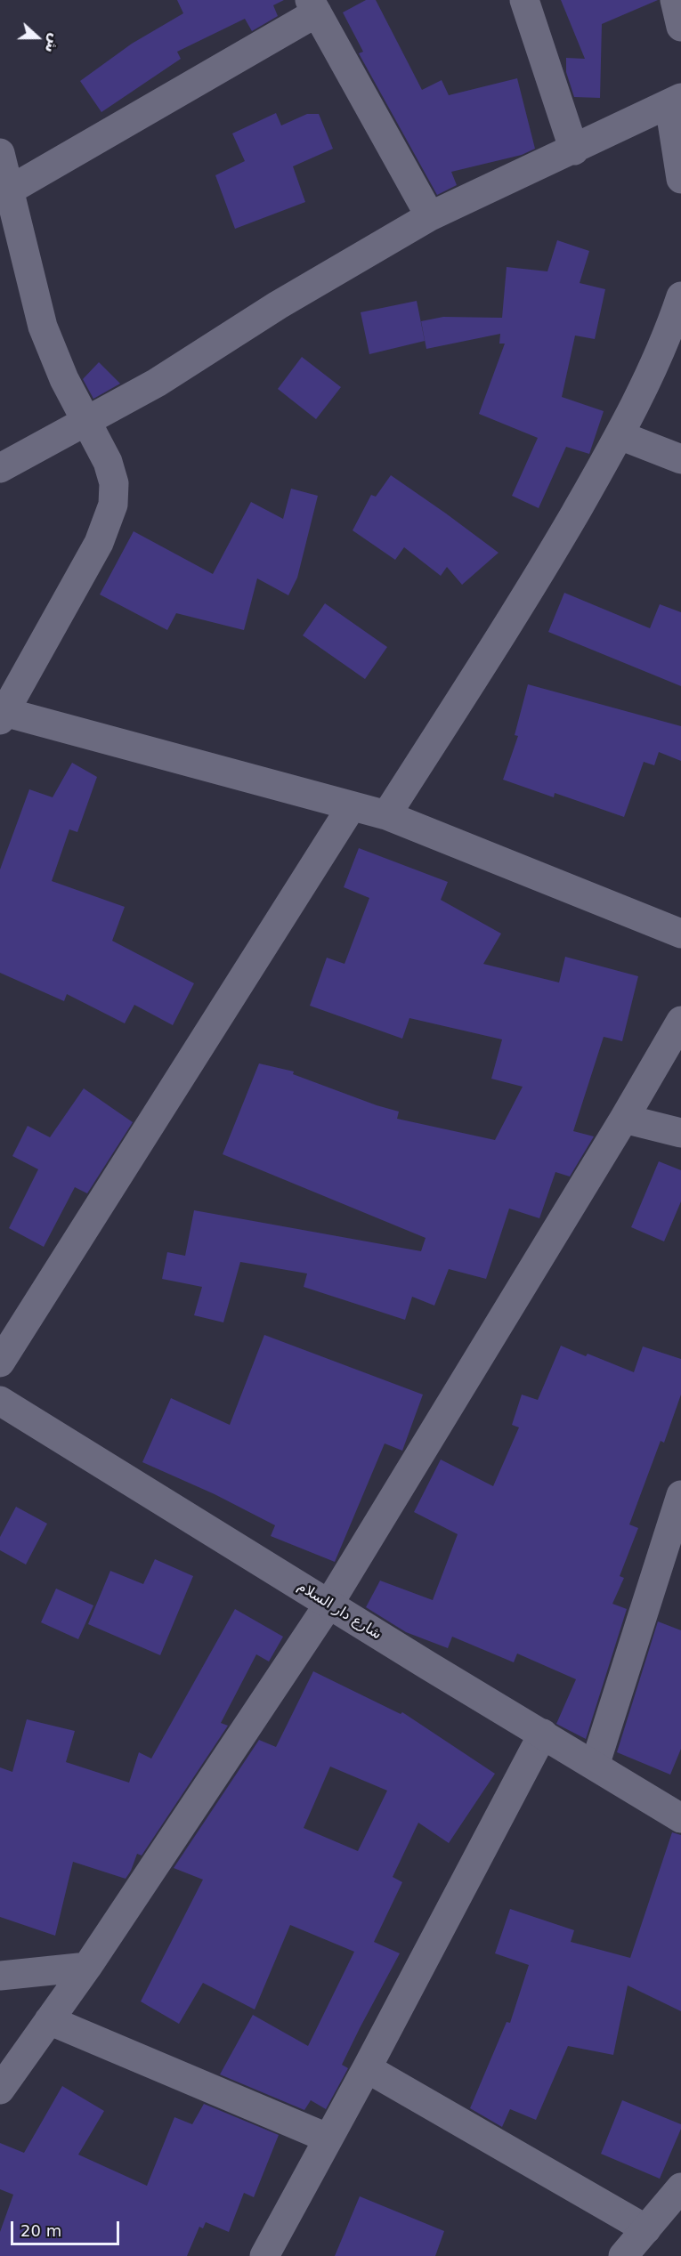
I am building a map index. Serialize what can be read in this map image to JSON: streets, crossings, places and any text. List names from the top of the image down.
{
  "streets": {
    "street": ["شارع دار السلام"]
  },
  "scale_bar": "20 m",
  "north": "right"
}
